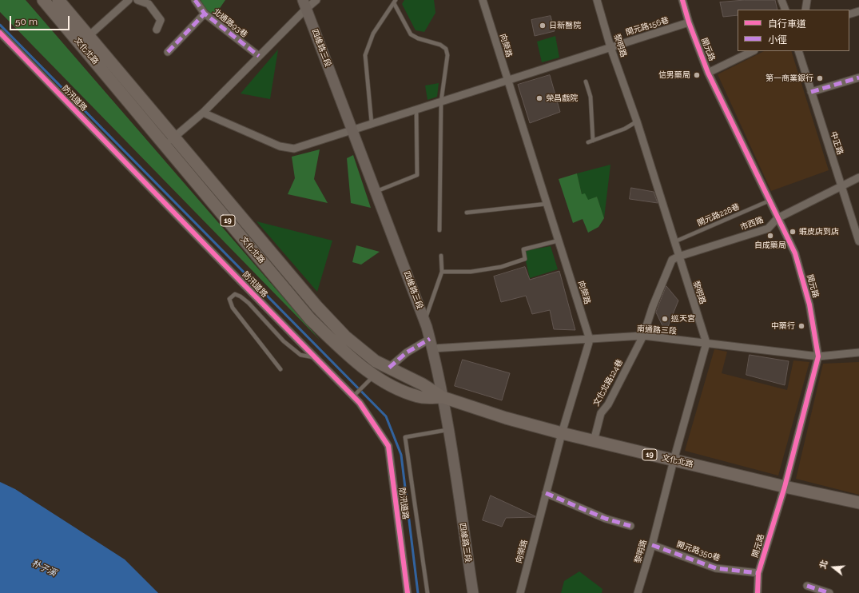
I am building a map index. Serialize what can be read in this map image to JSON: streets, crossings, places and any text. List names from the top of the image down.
{
  "streets": {
    "main road": ["文化北路", "19"],
    "street": [
      "北通路93巷",
      "開元路156巷",
      "向榮路",
      "黎明路",
      "四維路三段",
      "開元路",
      "防汛道路",
      "中正路",
      "市西路",
      "南通路三段",
      "文化北路124巷",
      "開元路350巷"
    ],
    "lane": ["開元路228巷"]
  },
  "crossings": [
    ["開元路156巷", "向榮路"],
    ["開元路156巷", "黎明路"],
    ["開元路156巷", "四維路三段"],
    ["開元路156巷", "開元路"],
    ["向榮路", "文化北路"],
    ["向榮路", "南通路三段"],
    ["黎明路", "文化北路"],
    ["黎明路", "開元路228巷"],
    ["黎明路", "市西路"],
    ["黎明路", "南通路三段"],
    ["黎明路", "文化北路124巷"],
    ["黎明路", "開元路350巷"],
    ["四維路三段", "文化北路"],
    ["四維路三段", "南通路三段"],
    ["開元路", "文化北路"],
    ["開元路", "開元路228巷"],
    ["開元路", "市西路"],
    ["開元路", "南通路三段"],
    ["開元路", "開元路350巷"],
    ["文化北路", "文化北路124巷"],
    ["中正路", "市西路"],
    ["市西路", "文化北路124巷"],
    ["南通路三段", "文化北路124巷"]
  ],
  "water": ["朴子溪"],
  "places": [
    "日新醫院",
    "信男藥局",
    "第一商業銀行",
    "榮昌戲院",
    "蝦皮店到店",
    "自成藥局",
    "巡天宮",
    "中藥行"
  ],
  "legend": ["自行車道", "小徑"],
  "scale_bar": "50 m",
  "north": "left"
}
